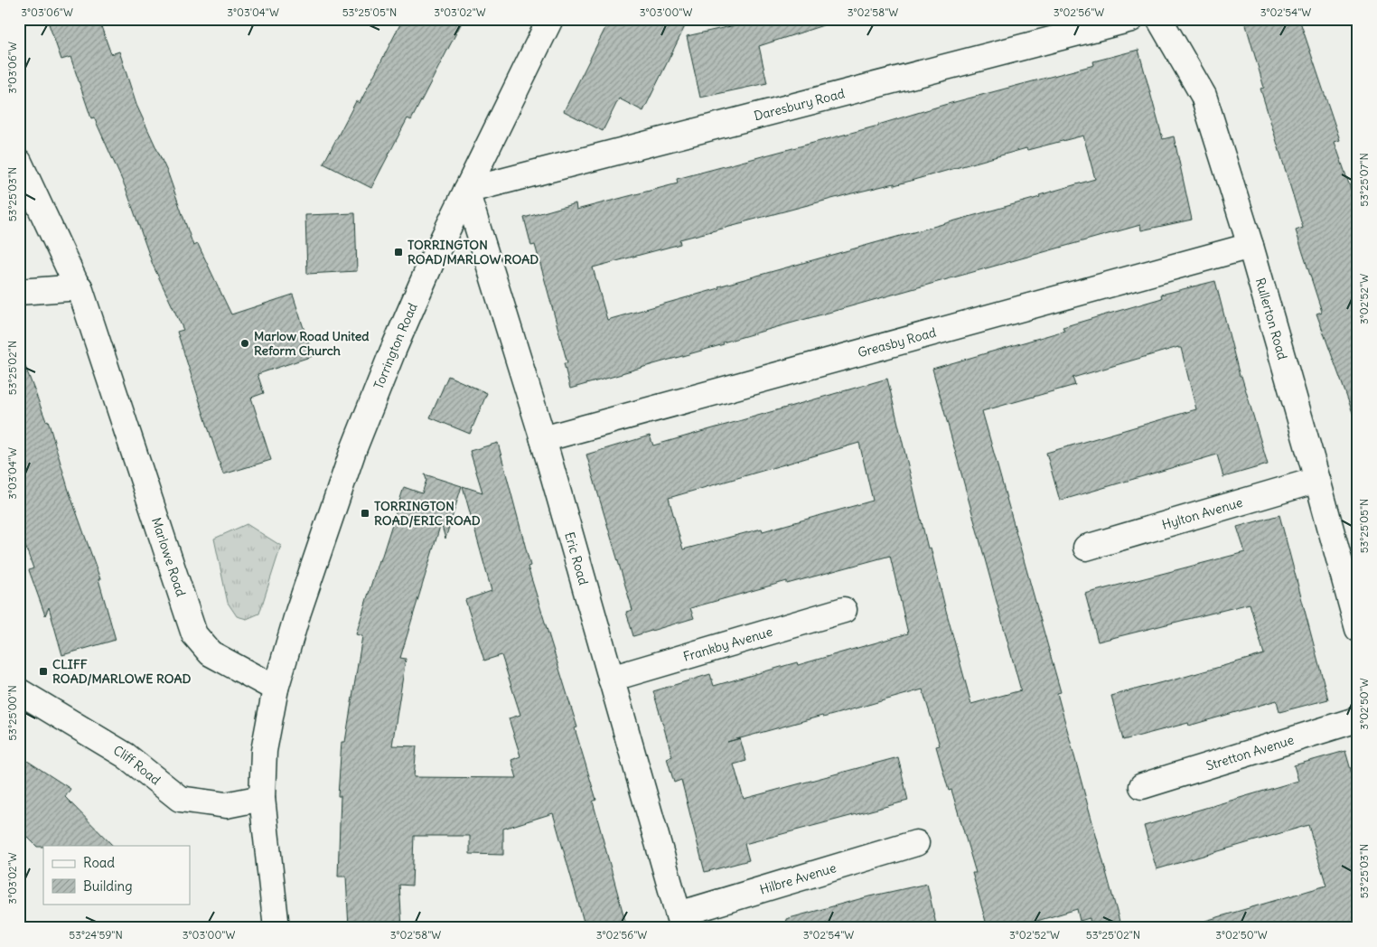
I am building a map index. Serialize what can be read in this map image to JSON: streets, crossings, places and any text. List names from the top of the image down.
{
  "streets": {
    "street": [
      "Daresbury Road",
      "Rullerton Road",
      "Greasby Road",
      "Torrington Road",
      "Hylton Avenue",
      "Marlowe Road",
      "Eric Road",
      "Frankby Avenue",
      "Stretton Avenue",
      "Cliff Road",
      "Hilbre Avenue"
    ]
  },
  "crossings": [
    ["Daresbury Road", "Torrington Road"],
    ["Daresbury Road", "Eric Road"],
    ["Rullerton Road", "Greasby Road"],
    ["Rullerton Road", "Hylton Avenue"],
    ["Greasby Road", "Eric Road"],
    ["Torrington Road", "Marlowe Road"],
    ["Torrington Road", "Eric Road"],
    ["Eric Road", "Frankby Avenue"],
    ["Eric Road", "Hilbre Avenue"]
  ],
  "places": {
    "transit": ["TORRINGTON ROAD/MARLOW ROAD", "TORRINGTON ROAD/ERIC ROAD", "CLIFF ROAD/MARLOWE ROAD"],
    "other": ["Marlow Road United Reform Church"]
  },
  "legend": ["Road", "Building"],
  "coordinates": [
    "3°03'06\"W",
    "3°03'04\"W",
    "53°25'05\"N",
    "3°03'02\"W",
    "3°03'00\"W",
    "3°02'58\"W",
    "3°02'56\"W",
    "3°02'54\"W",
    "53°25'07\"N",
    "53°25'03\"N",
    "3°02'52\"W",
    "53°25'02\"N",
    "3°02'50\"W",
    "53°25'00\"N",
    "53°24'59\"N"
  ]
}
